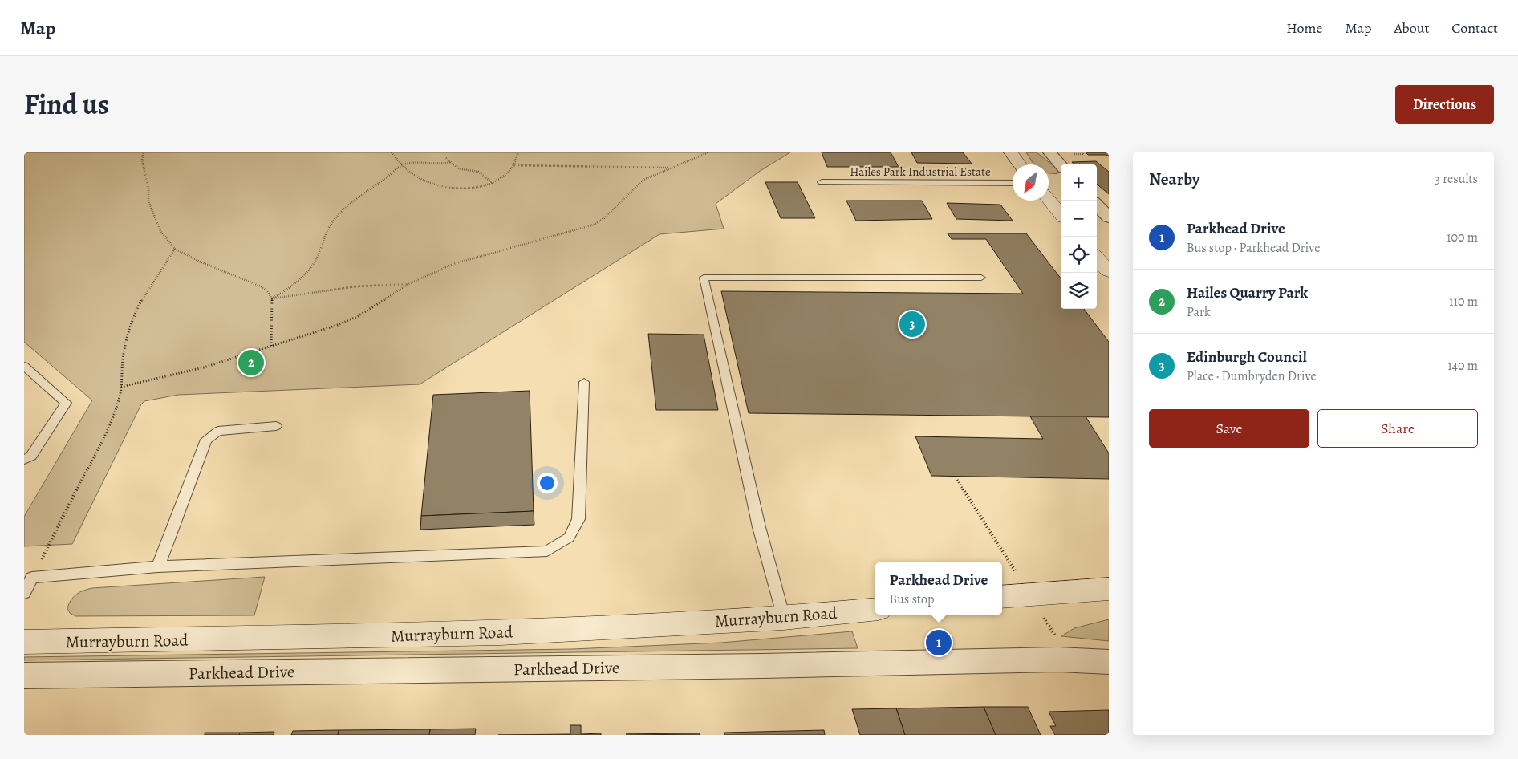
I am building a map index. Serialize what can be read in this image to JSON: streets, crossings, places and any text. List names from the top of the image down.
{
  "streets": {
    "street": ["Murrayburn Road", "Parkhead Drive"],
    "lane": ["Hailes Park Industrial Estate"]
  },
  "north": "bottom left",
  "page": {
    "header": "Map",
    "nav": [
      "Home",
      "Map",
      "About",
      "Contact"
    ],
    "title": "Find us",
    "buttons": [
      "Directions",
      ["Save", "Share"]
    ],
    "heading": ["Nearby", "3 results"],
    "map_buttons": ["+", "−"],
    "list": [
      {
        "mark": "1",
        "name": "Parkhead Drive",
        "note": "Bus stop · Parkhead Drive",
        "value": "100 m"
      },
      {
        "mark": "2",
        "name": "Hailes Quarry Park",
        "note": "Park",
        "value": "110 m"
      },
      {
        "mark": "3",
        "name": "Edinburgh Council",
        "note": "Place · Dumbryden Drive",
        "value": "140 m"
      }
    ],
    "pins": ["3", "2", "1"],
    "popup": ["Parkhead Drive", "Bus stop"]
  }
}
